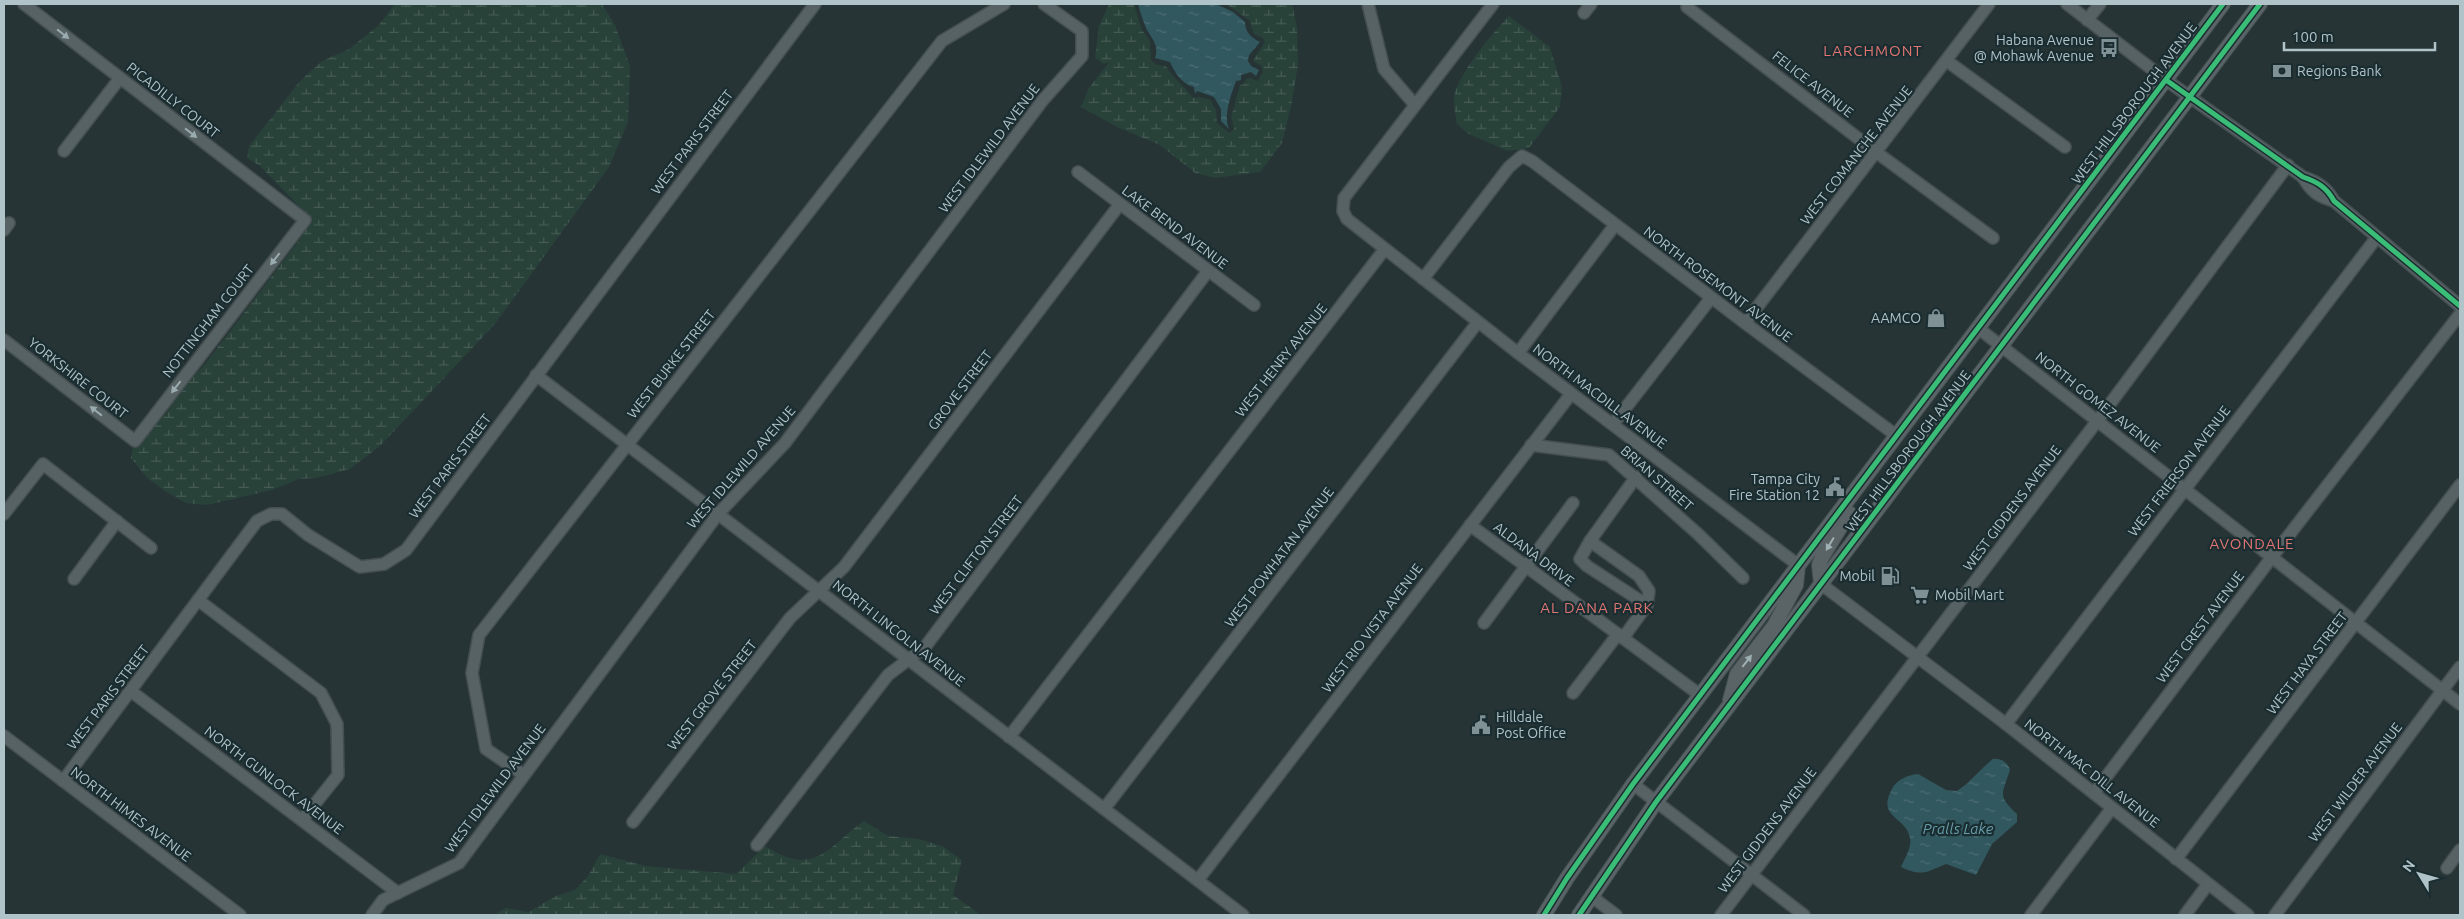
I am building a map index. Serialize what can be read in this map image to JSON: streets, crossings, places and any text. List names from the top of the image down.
{
  "streets": {
    "main road": ["WEST HILLSBOROUGH AVENUE"],
    "street": [
      "FELICE AVENUE",
      "PICADILLY COURT",
      "WEST PARIS STREET",
      "WEST IDLEWILD AVENUE",
      "WEST COMANCHE AVENUE",
      "LAKE BEND AVENUE",
      "NORTH ROSEMONT AVENUE",
      "NOTTINGHAM COURT",
      "WEST HENRY AVENUE",
      "WEST BURKE STREET",
      "YORKSHIRE COURT",
      "GROVE STREET",
      "NORTH MACDILL AVENUE",
      "NORTH GOMEZ AVENUE",
      "WEST FRIERSON AVENUE",
      "BRIAN STREET",
      "WEST GIDDENS AVENUE",
      "ALDANA DRIVE",
      "WEST CLIFTON STREET",
      "WEST POWHATAN AVENUE",
      "WEST CREST AVENUE",
      "WEST RIO VISTA AVENUE",
      "NORTH LINCOLN AVENUE",
      "WEST HAYA STREET",
      "WEST GROVE STREET",
      "NORTH MAC DILL AVENUE",
      "NORTH GUNLOCK AVENUE",
      "WEST WILDER AVENUE",
      "NORTH HIMES AVENUE"
    ]
  },
  "crossings": [
    ["FELICE AVENUE", "WEST COMANCHE AVENUE"],
    ["PICADILLY COURT", "NOTTINGHAM COURT"],
    ["WEST HILLSBOROUGH AVENUE", "NORTH ROSEMONT AVENUE"],
    ["WEST HILLSBOROUGH AVENUE", "NORTH MACDILL AVENUE"],
    ["WEST HILLSBOROUGH AVENUE", "NORTH GOMEZ AVENUE"],
    ["WEST HILLSBOROUGH AVENUE", "ALDANA DRIVE"],
    ["WEST PARIS STREET", "NORTH LINCOLN AVENUE"],
    ["WEST PARIS STREET", "NORTH GUNLOCK AVENUE"],
    ["WEST PARIS STREET", "NORTH HIMES AVENUE"],
    ["WEST IDLEWILD AVENUE", "WEST BURKE STREET"],
    ["WEST IDLEWILD AVENUE", "NORTH LINCOLN AVENUE"],
    ["WEST IDLEWILD AVENUE", "NORTH GUNLOCK AVENUE"],
    ["WEST COMANCHE AVENUE", "NORTH ROSEMONT AVENUE"],
    ["LAKE BEND AVENUE", "GROVE STREET"],
    ["LAKE BEND AVENUE", "WEST CLIFTON STREET"],
    ["NORTH ROSEMONT AVENUE", "NORTH MACDILL AVENUE"],
    ["NOTTINGHAM COURT", "YORKSHIRE COURT"],
    ["WEST HENRY AVENUE", "NORTH MACDILL AVENUE"],
    ["WEST HENRY AVENUE", "NORTH LINCOLN AVENUE"],
    ["WEST BURKE STREET", "NORTH LINCOLN AVENUE"],
    ["GROVE STREET", "NORTH LINCOLN AVENUE"],
    ["GROVE STREET", "WEST GROVE STREET"],
    ["NORTH MACDILL AVENUE", "WEST POWHATAN AVENUE"],
    ["NORTH MACDILL AVENUE", "WEST RIO VISTA AVENUE"],
    ["NORTH GOMEZ AVENUE", "WEST FRIERSON AVENUE"],
    ["NORTH GOMEZ AVENUE", "WEST GIDDENS AVENUE"],
    ["NORTH GOMEZ AVENUE", "WEST CREST AVENUE"],
    ["NORTH GOMEZ AVENUE", "WEST HAYA STREET"],
    ["NORTH GOMEZ AVENUE", "WEST WILDER AVENUE"],
    ["WEST FRIERSON AVENUE", "NORTH MAC DILL AVENUE"],
    ["BRIAN STREET", "WEST RIO VISTA AVENUE"],
    ["WEST GIDDENS AVENUE", "NORTH MAC DILL AVENUE"],
    ["ALDANA DRIVE", "WEST RIO VISTA AVENUE"],
    ["WEST CLIFTON STREET", "NORTH LINCOLN AVENUE"],
    ["WEST POWHATAN AVENUE", "NORTH LINCOLN AVENUE"],
    ["WEST CREST AVENUE", "NORTH MAC DILL AVENUE"],
    ["WEST RIO VISTA AVENUE", "NORTH LINCOLN AVENUE"],
    ["NORTH LINCOLN AVENUE", "WEST GROVE STREET"],
    ["WEST HAYA STREET", "NORTH MAC DILL AVENUE"]
  ],
  "one_way": ["PICADILLY COURT", "NOTTINGHAM COURT", "YORKSHIRE COURT"],
  "districts": ["LARCHMONT", "AVONDALE", "AL DANA PARK"],
  "water": ["Pralls Lake"],
  "places": {
    "bus stop": ["Habana Avenue @ Mohawk Avenue"],
    "bank": ["Regions Bank"],
    "shop": ["AAMCO"],
    "public building": ["Tampa City Fire Station 12", "Hilldale Post Office"],
    "fuel station": ["Mobil"],
    "supermarket": ["Mobil Mart"]
  },
  "scale_bar": "100 m",
  "north": "top left"
}
